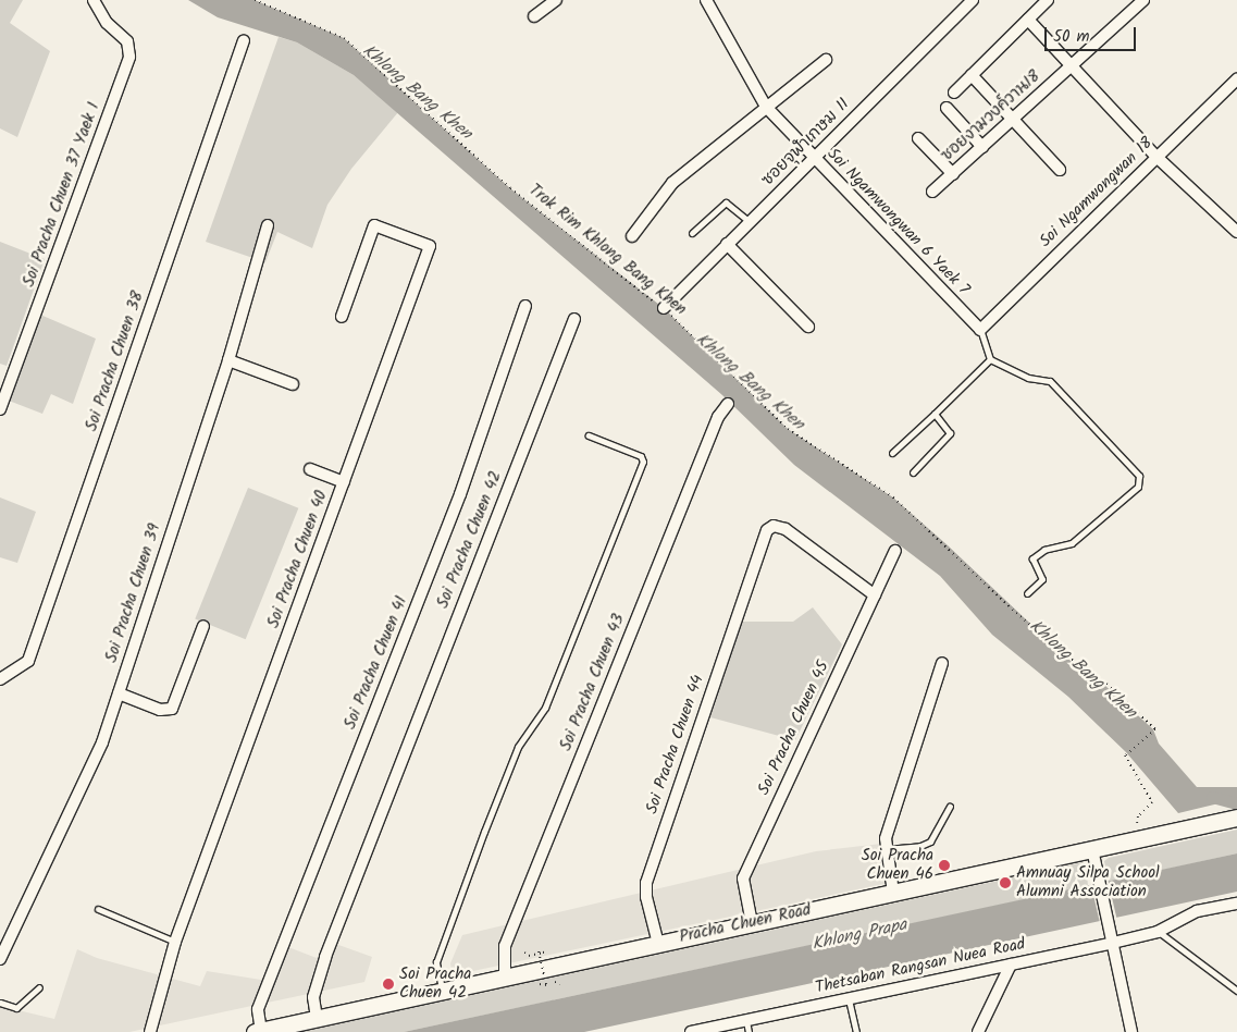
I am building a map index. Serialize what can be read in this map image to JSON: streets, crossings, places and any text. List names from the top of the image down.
{
  "streets": {
    "main road": ["Pracha Chuen Road"],
    "street": [
      "ซอยงามวงค์วาน18",
      "ซอยจุฬาเกษม 11",
      "Soi Ngamwongwan 18",
      "Soi Pracha Chuen 37 Yaek 1",
      "Soi Ngamwongwan 6 Yaek 7",
      "Soi Pracha Chuen 38",
      "Soi Pracha Chuen 42",
      "Soi Pracha Chuen 40",
      "Soi Pracha Chuen 39",
      "Soi Pracha Chuen 41",
      "Soi Pracha Chuen 43",
      "Soi Pracha Chuen 45",
      "Soi Pracha Chuen 44",
      "Thetsaban Rangsan Nuea Road"
    ],
    "path": ["Trok Rim Khlong Bang Khen"]
  },
  "crossings": [
    ["ซอยจุฬาเกษม 11", "Soi Ngamwongwan 6 Yaek 7"],
    ["ซอยจุฬาเกษม 11", "Trok Rim Khlong Bang Khen"],
    ["Soi Ngamwongwan 18", "Soi Ngamwongwan 6 Yaek 7"],
    ["Soi Pracha Chuen 42", "Pracha Chuen Road"],
    ["Soi Pracha Chuen 41", "Pracha Chuen Road"],
    ["Soi Pracha Chuen 43", "Pracha Chuen Road"],
    ["Soi Pracha Chuen 45", "Soi Pracha Chuen 44"],
    ["Soi Pracha Chuen 45", "Pracha Chuen Road"],
    ["Soi Pracha Chuen 44", "Pracha Chuen Road"]
  ],
  "water": ["Khlong Bang Khen", "Khlong Prapa"],
  "places": ["Soi Pracha Chuen 46", "Amnuay Silpa School Alumni Association", "Soi Pracha Chuen 42"],
  "scale_bar": "50 m"
}
